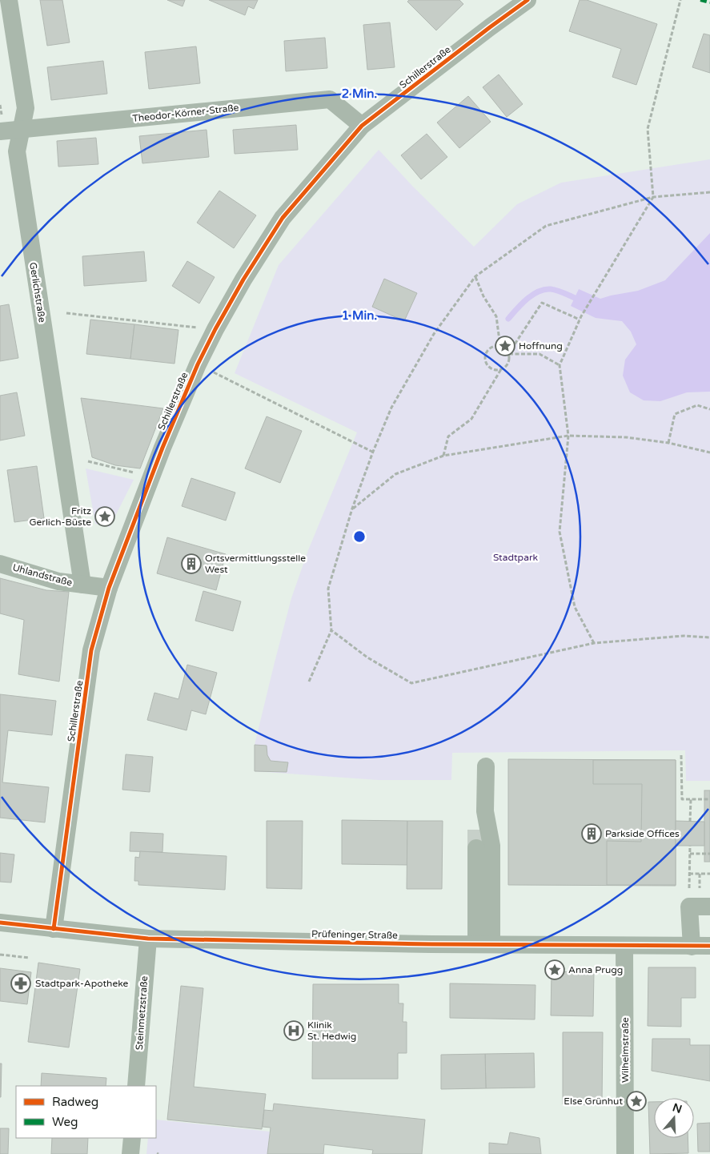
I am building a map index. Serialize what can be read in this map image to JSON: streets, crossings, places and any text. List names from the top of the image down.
{
  "streets": {
    "street": [
      "Schillerstraße",
      "Theodor-Körner-Straße",
      "Gerlichstraße",
      "Uhlandstraße",
      "Prüfeninger Straße",
      "Steinmetzstraße",
      "Wilhelmstraße"
    ]
  },
  "crossings": [
    ["Schillerstraße", "Theodor-Körner-Straße"],
    ["Schillerstraße", "Uhlandstraße"],
    ["Schillerstraße", "Prüfeninger Straße"],
    ["Theodor-Körner-Straße", "Gerlichstraße"],
    ["Gerlichstraße", "Uhlandstraße"],
    ["Prüfeninger Straße", "Steinmetzstraße"],
    ["Prüfeninger Straße", "Wilhelmstraße"]
  ],
  "parks": ["Stadtpark"],
  "places": {
    "place": [
      "Hoffnung",
      "Fritz Gerlich-Büste",
      "Anna Prugg",
      "Else Grünhut"
    ],
    "building": ["Ortsvermittlungsstelle West", "Parkside Offices"],
    "pharmacy": ["Stadtpark-Apotheke"],
    "hospital": ["Klinik St. Hedwig"]
  },
  "legend": ["Radweg", "Weg"],
  "north": "top",
  "rings": ["2 Min.", "1 Min."]
}
